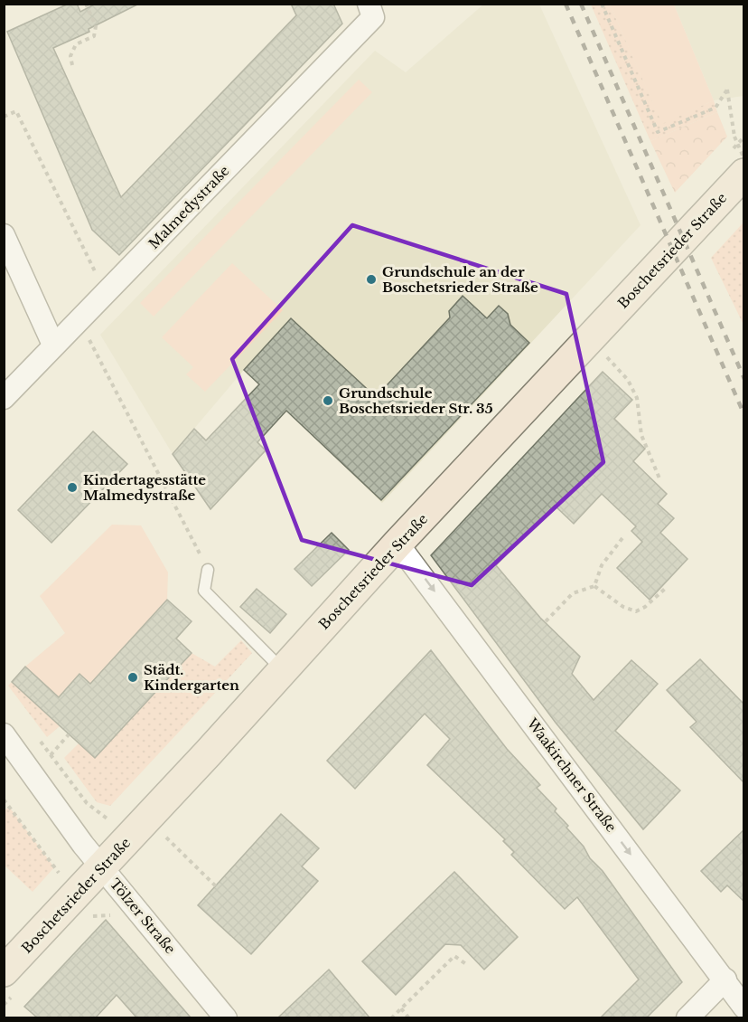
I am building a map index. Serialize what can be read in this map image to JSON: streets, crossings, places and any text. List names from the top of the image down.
{
  "streets": {
    "main road": ["Boschetsrieder Straße"],
    "street": ["Malmedystraße", "Waakirchner Straße", "Tölzer Straße"]
  },
  "crossings": [
    ["Boschetsrieder Straße", "Waakirchner Straße"],
    ["Boschetsrieder Straße", "Tölzer Straße"]
  ],
  "one_way": ["Waakirchner Straße"],
  "places": [
    "Grundschule an der Boschetsrieder Straße",
    "Grundschule Boschetsrieder Str. 35",
    "Kindertagesstätte Malmedystraße",
    "Städt. Kindergarten"
  ]
}
